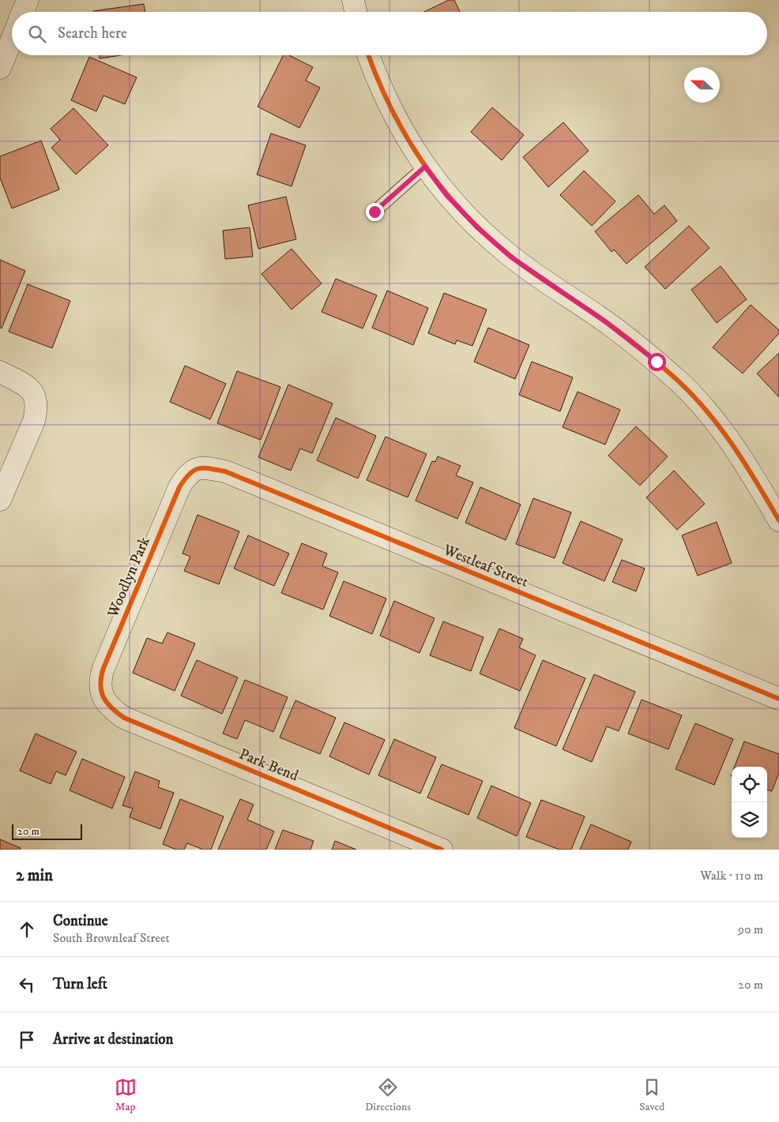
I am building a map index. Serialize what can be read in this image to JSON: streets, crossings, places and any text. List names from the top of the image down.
{
  "streets": {
    "street": ["Westleaf Street", "Woodlyn Park", "Park Bend"]
  },
  "crossings": [
    ["Westleaf Street", "Woodlyn Park"],
    ["Woodlyn Park", "Park Bend"]
  ],
  "scale_bar": "20 m",
  "north": "left",
  "page": {
    "search": "Search here",
    "scale": "20 m",
    "heading": ["2 min", "Walk · 110 m"],
    "list": [
      ["Continue", "South Brownleaf Street", "90 m"],
      ["Turn left", "20 m"],
      "Arrive at destination"
    ],
    "nav": ["Map", "Directions", "Saved"]
  }
}
